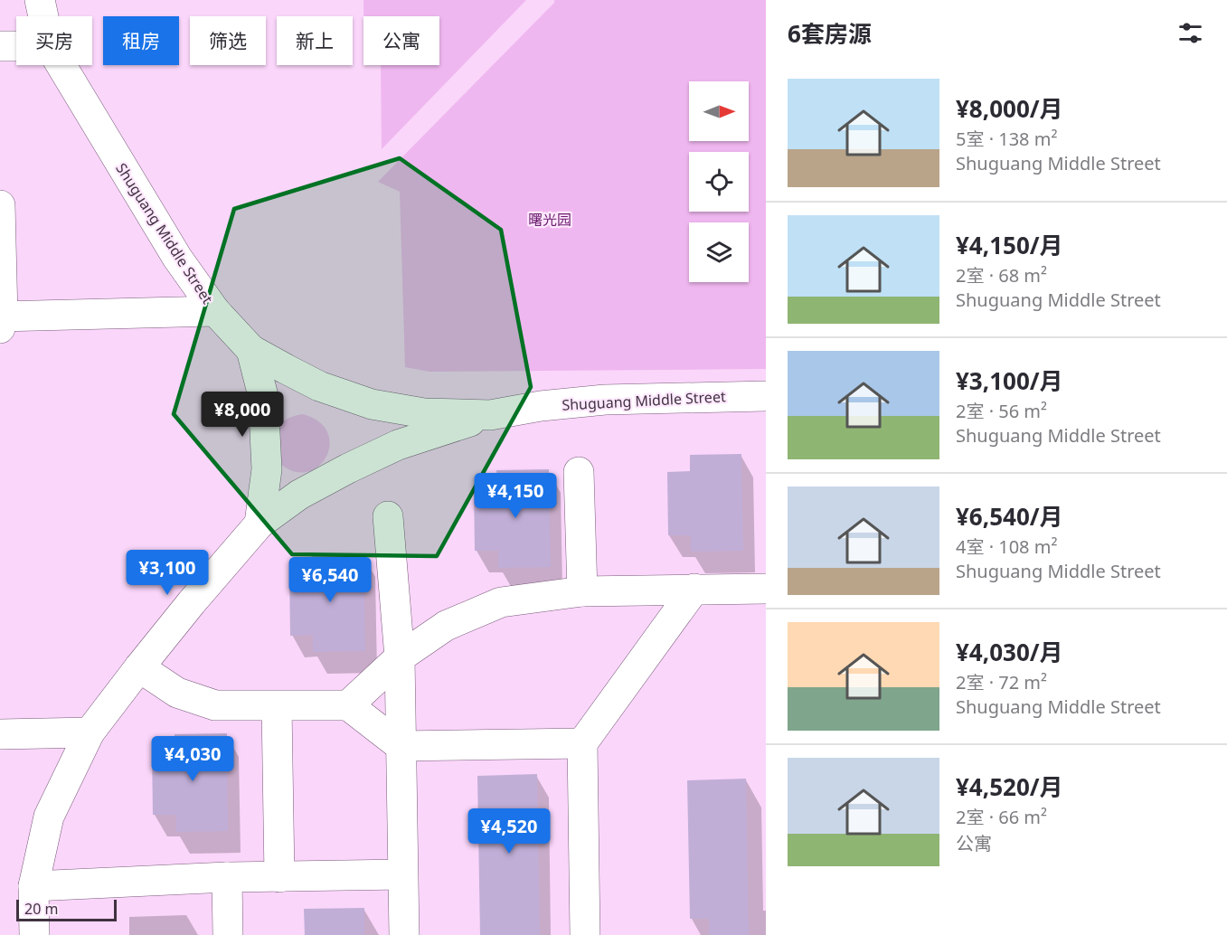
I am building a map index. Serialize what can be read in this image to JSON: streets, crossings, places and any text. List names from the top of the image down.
{
  "streets": {
    "street": ["Shuguang Middle Street"]
  },
  "parks": ["曙光园"],
  "scale_bar": "20 m",
  "north": "right",
  "page": {
    "heading": "6套房源",
    "chip": [
      "买房",
      "租房",
      "筛选",
      "新上",
      "公寓"
    ],
    "list": [
      {
        "name": "¥8,000/月",
        "note": "5室 · 138 m² · Shuguang Middle Street"
      },
      {
        "name": "¥4,150/月",
        "note": "2室 · 68 m² · Shuguang Middle Street"
      },
      {
        "name": "¥3,100/月",
        "note": "2室 · 56 m² · Shuguang Middle Street"
      },
      {
        "name": "¥6,540/月",
        "note": "4室 · 108 m² · Shuguang Middle Street"
      },
      {
        "name": "¥4,030/月",
        "note": "2室 · 72 m² · Shuguang Middle Street"
      },
      {
        "name": "¥4,520/月",
        "note": "2室 · 66 m² · 公寓"
      }
    ],
    "price": [
      "¥8,000",
      "¥4,150",
      "¥3,100",
      "¥6,540",
      "¥4,030",
      "¥4,520"
    ],
    "scale": "20 m"
  }
}
